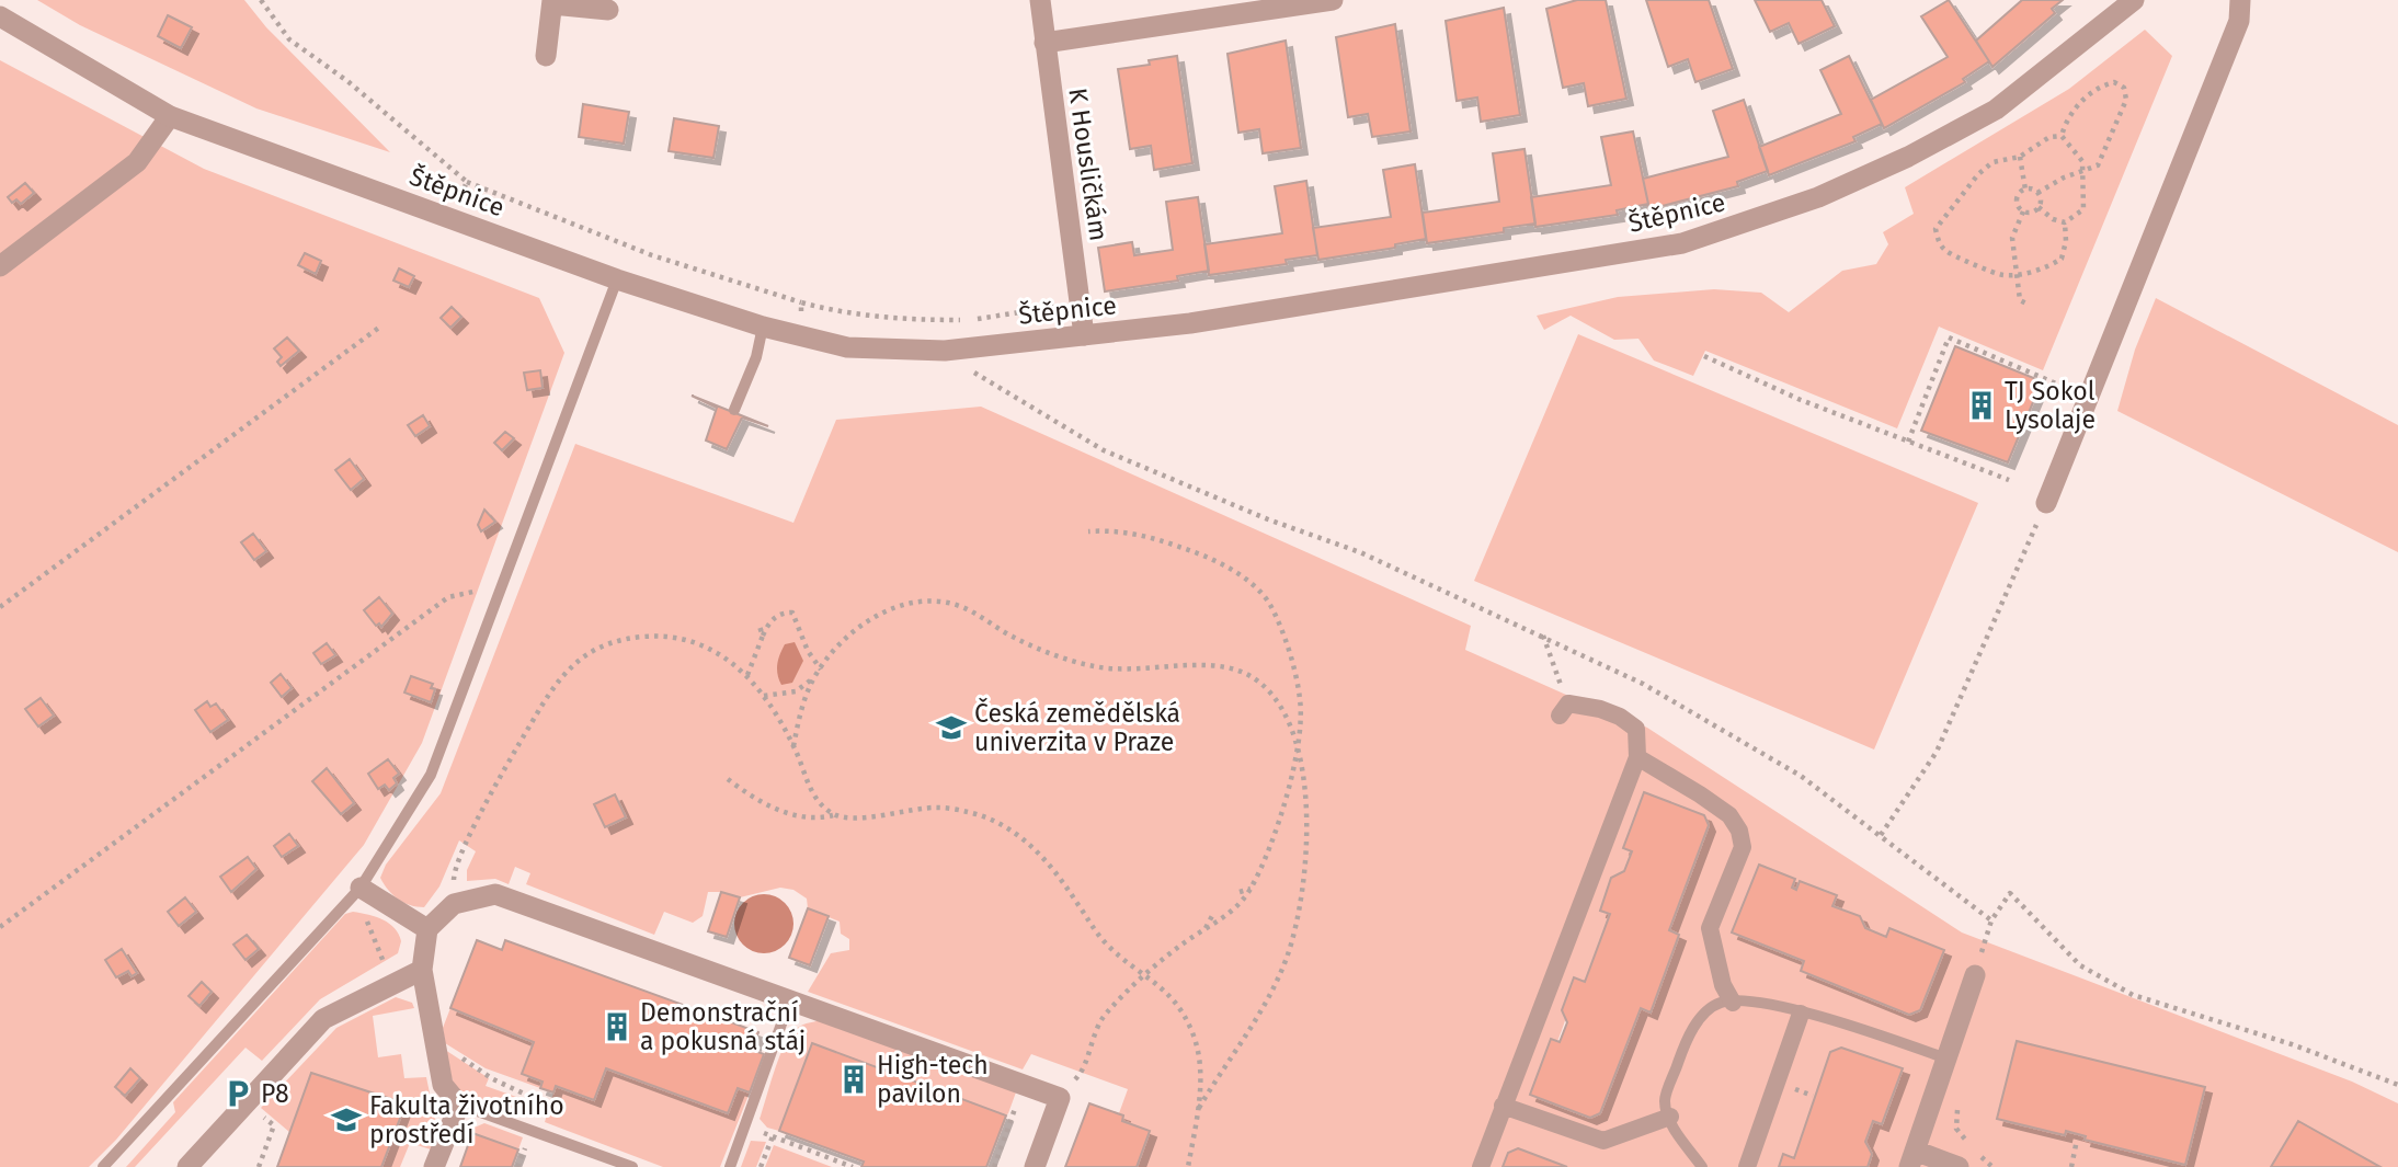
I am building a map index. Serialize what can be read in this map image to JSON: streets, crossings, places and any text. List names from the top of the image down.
{
  "streets": {
    "street": ["K Housličkám", "Štěpnice"]
  },
  "crossings": [
    ["K Housličkám", "Štěpnice"]
  ],
  "places": {
    "building": ["TJ Sokol Lysolaje", "Demonstrační a pokusná stáj", "High-tech pavilon"],
    "school or university": ["Česká zemědělská univerzita v Praze", "Fakulta životního prostředí"],
    "parking": ["P8"]
  }
}
